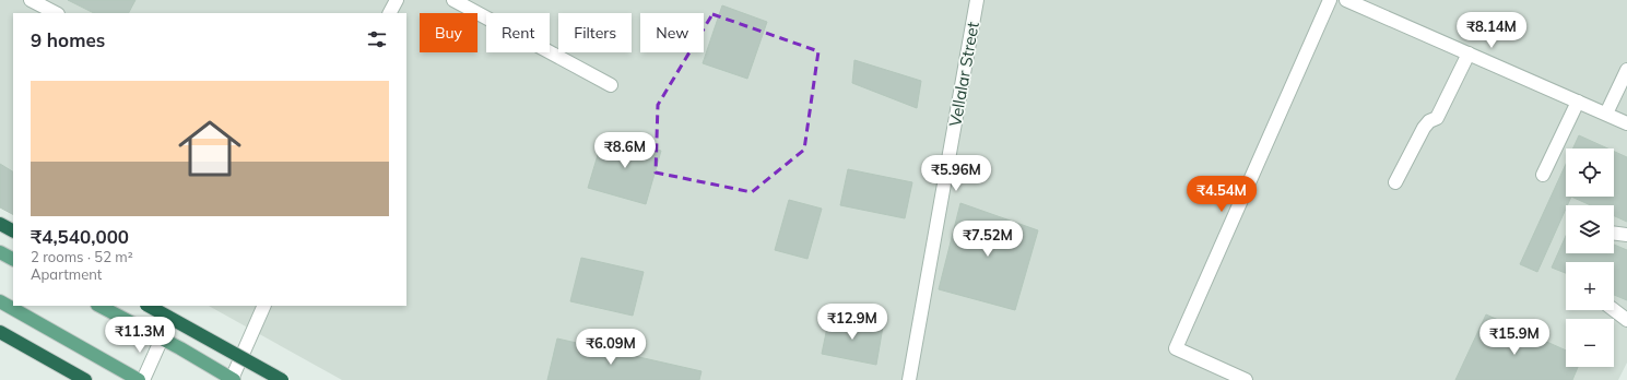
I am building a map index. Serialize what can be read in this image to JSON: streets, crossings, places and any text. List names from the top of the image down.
{
  "streets": {
    "street": ["Vellalar Street"]
  },
  "page": {
    "price": [
      "₹8.14M",
      "₹8.6M",
      "₹5.96M",
      "₹4.54M",
      "₹7.52M",
      "₹12.9M",
      "₹11.3M",
      "₹15.9M",
      "₹6.09M"
    ],
    "chip": [
      "Buy",
      "Rent",
      "Filters",
      "New"
    ],
    "heading": "9 homes",
    "list": [
      {
        "name": "₹4,540,000",
        "note": "2 rooms · 52 m² · Apartment"
      }
    ],
    "map_buttons": ["+", "−"]
  }
}
